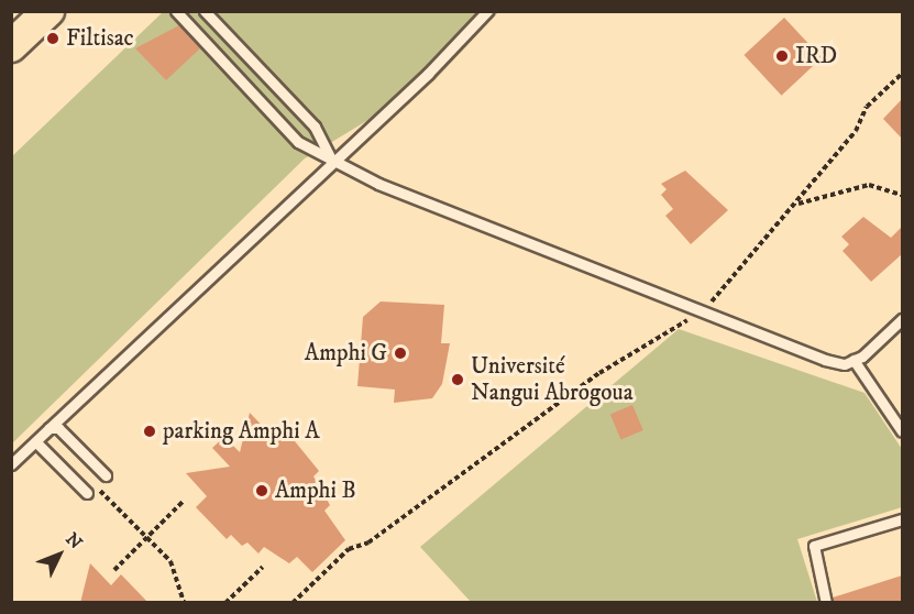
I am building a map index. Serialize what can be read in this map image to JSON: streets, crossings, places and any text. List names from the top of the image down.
{
  "places": [
    "Filtisac",
    "IRD",
    "Amphi G",
    "Université Nangui Abrogoua",
    "parking Amphi A",
    "Amphi B"
  ],
  "north": "top right"
}
